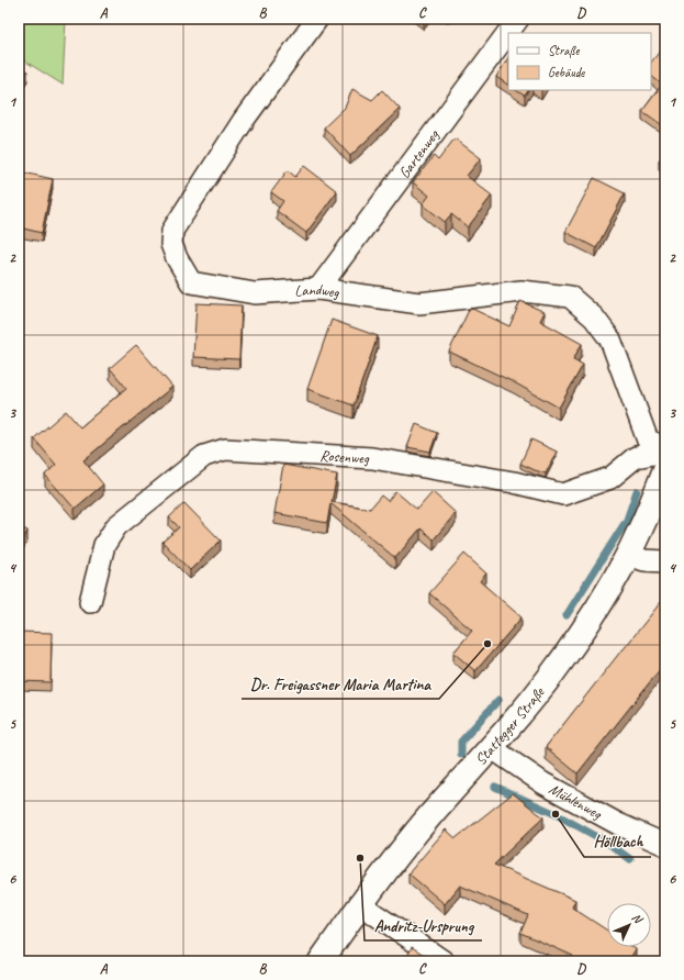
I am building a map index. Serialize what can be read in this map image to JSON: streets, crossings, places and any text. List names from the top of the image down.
{
  "streets": {
    "main road": ["Stattegger Straße"],
    "street": [
      "Gartenweg",
      "Landweg",
      "Rosenweg",
      "Mühlenweg"
    ]
  },
  "crossings": [
    ["Gartenweg", "Landweg"],
    ["Stattegger Straße", "Mühlenweg"]
  ],
  "places": ["Dr. Freigassner Maria Martina", "Höllbach", "Andritz-Ursprung"],
  "legend": ["Straße", "Gebäude"],
  "north": "top right",
  "grid": {
    "columns": [
      "A",
      "B",
      "C",
      "D"
    ],
    "rows": [
      "1",
      "2",
      "3",
      "4",
      "5",
      "6"
    ]
  }
}
